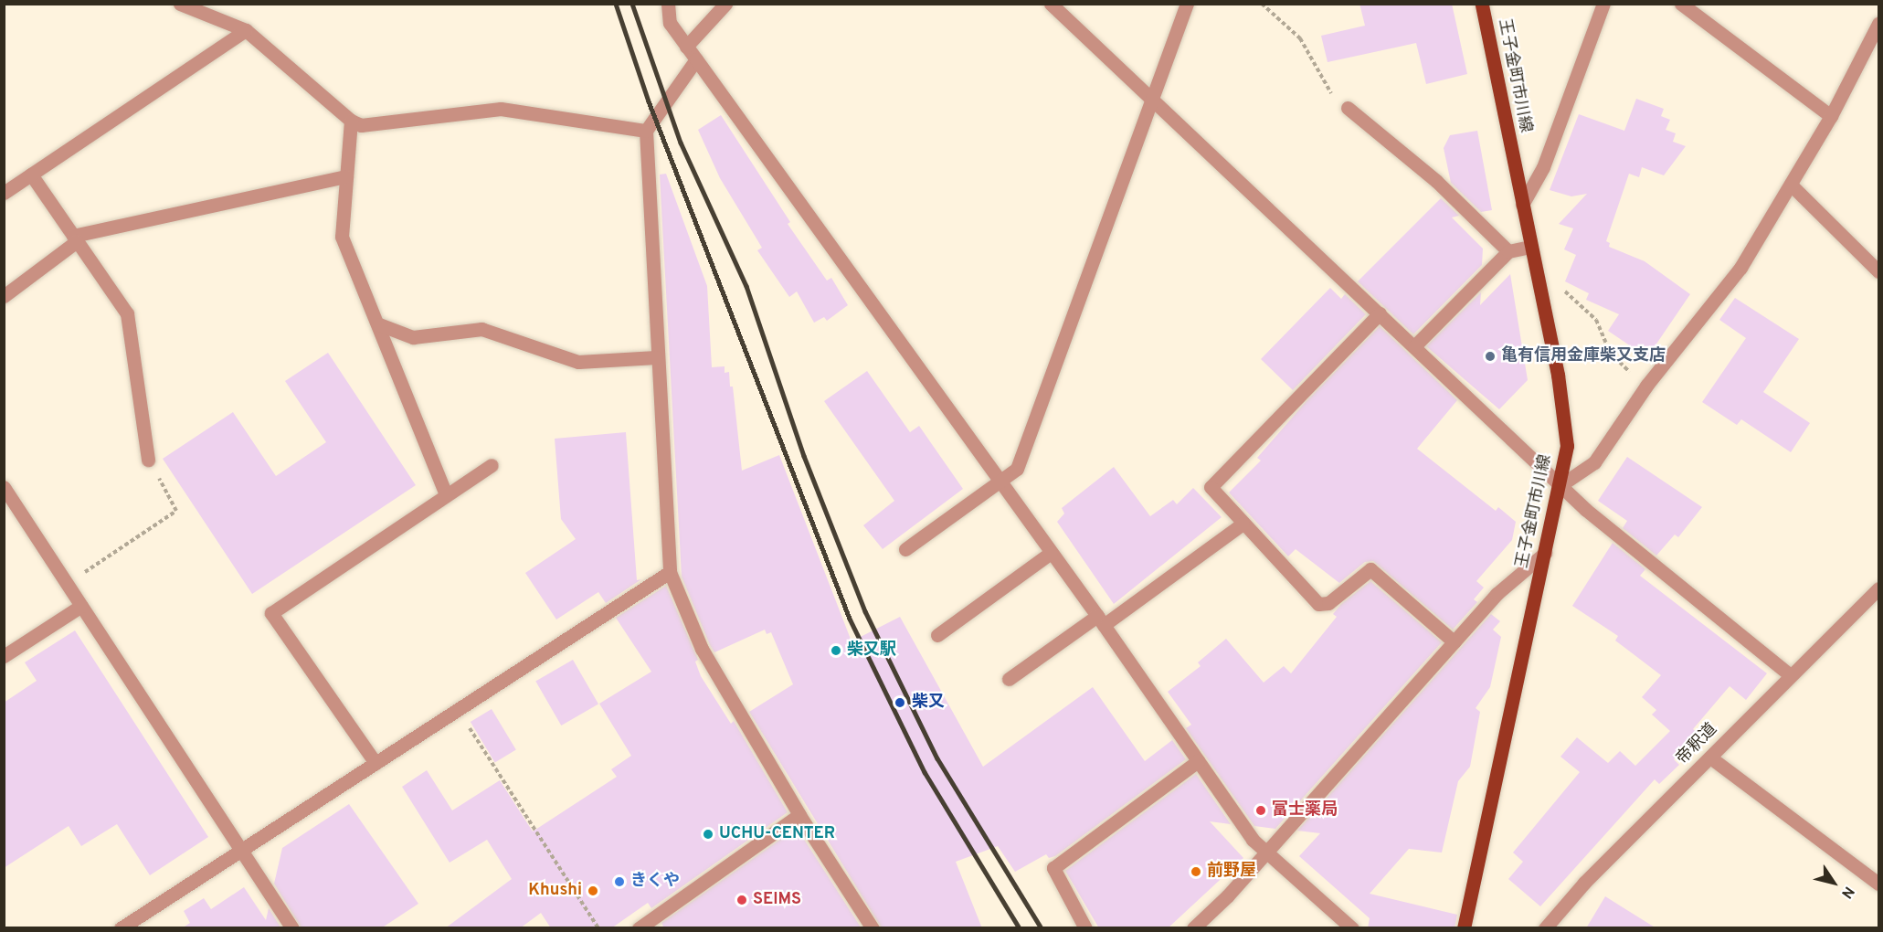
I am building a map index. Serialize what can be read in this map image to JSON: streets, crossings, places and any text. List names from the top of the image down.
{
  "streets": {
    "main road": ["王子金町市川線"],
    "street": ["帝釈道"]
  },
  "places": [
    "亀有信用金庫柴又支店",
    "柴又駅",
    "柴又",
    "富士薬局",
    "UCHU-CENTER",
    "前野屋",
    "きくや",
    "Khushi",
    "SEIMS"
  ],
  "north": "bottom right"
}
